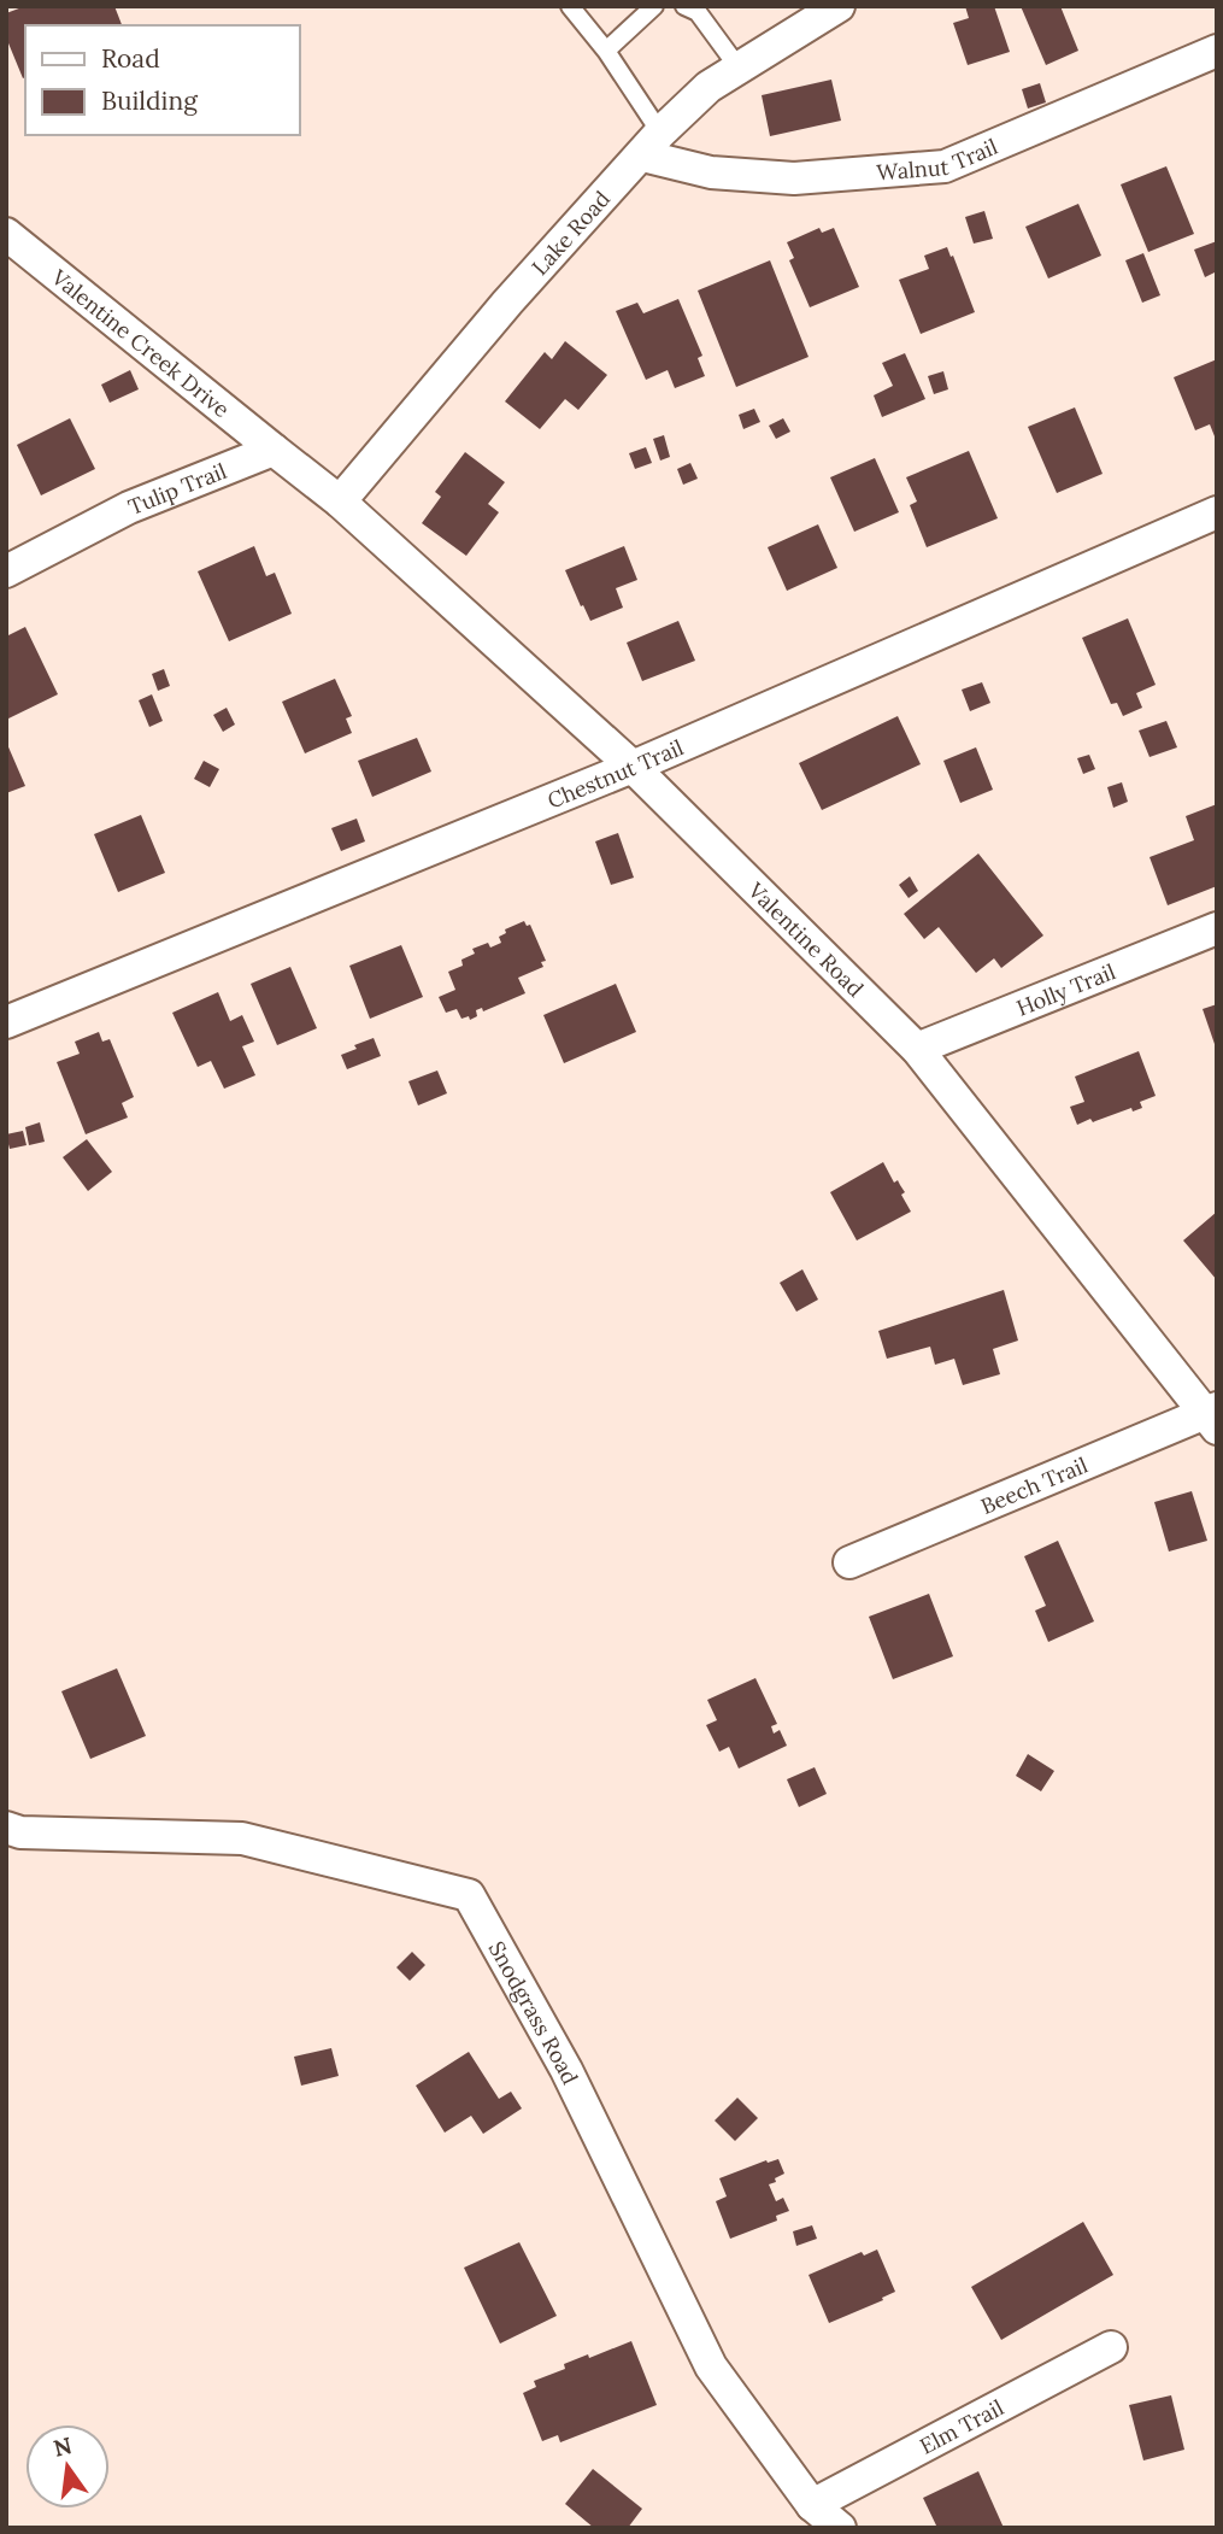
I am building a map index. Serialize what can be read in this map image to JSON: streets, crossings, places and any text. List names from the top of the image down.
{
  "streets": {
    "street": [
      "Walnut Trail",
      "Lake Road",
      "Valentine Creek Drive",
      "Tulip Trail",
      "Chestnut Trail",
      "Valentine Road",
      "Holly Trail",
      "Beech Trail",
      "Snodgrass Road",
      "Elm Trail"
    ]
  },
  "crossings": [
    ["Walnut Trail", "Lake Road"],
    ["Lake Road", "Valentine Road"],
    ["Valentine Creek Drive", "Tulip Trail"],
    ["Chestnut Trail", "Valentine Road"],
    ["Valentine Road", "Holly Trail"],
    ["Valentine Road", "Beech Trail"],
    ["Snodgrass Road", "Elm Trail"]
  ],
  "legend": ["Road", "Building"],
  "north": "top"
}
